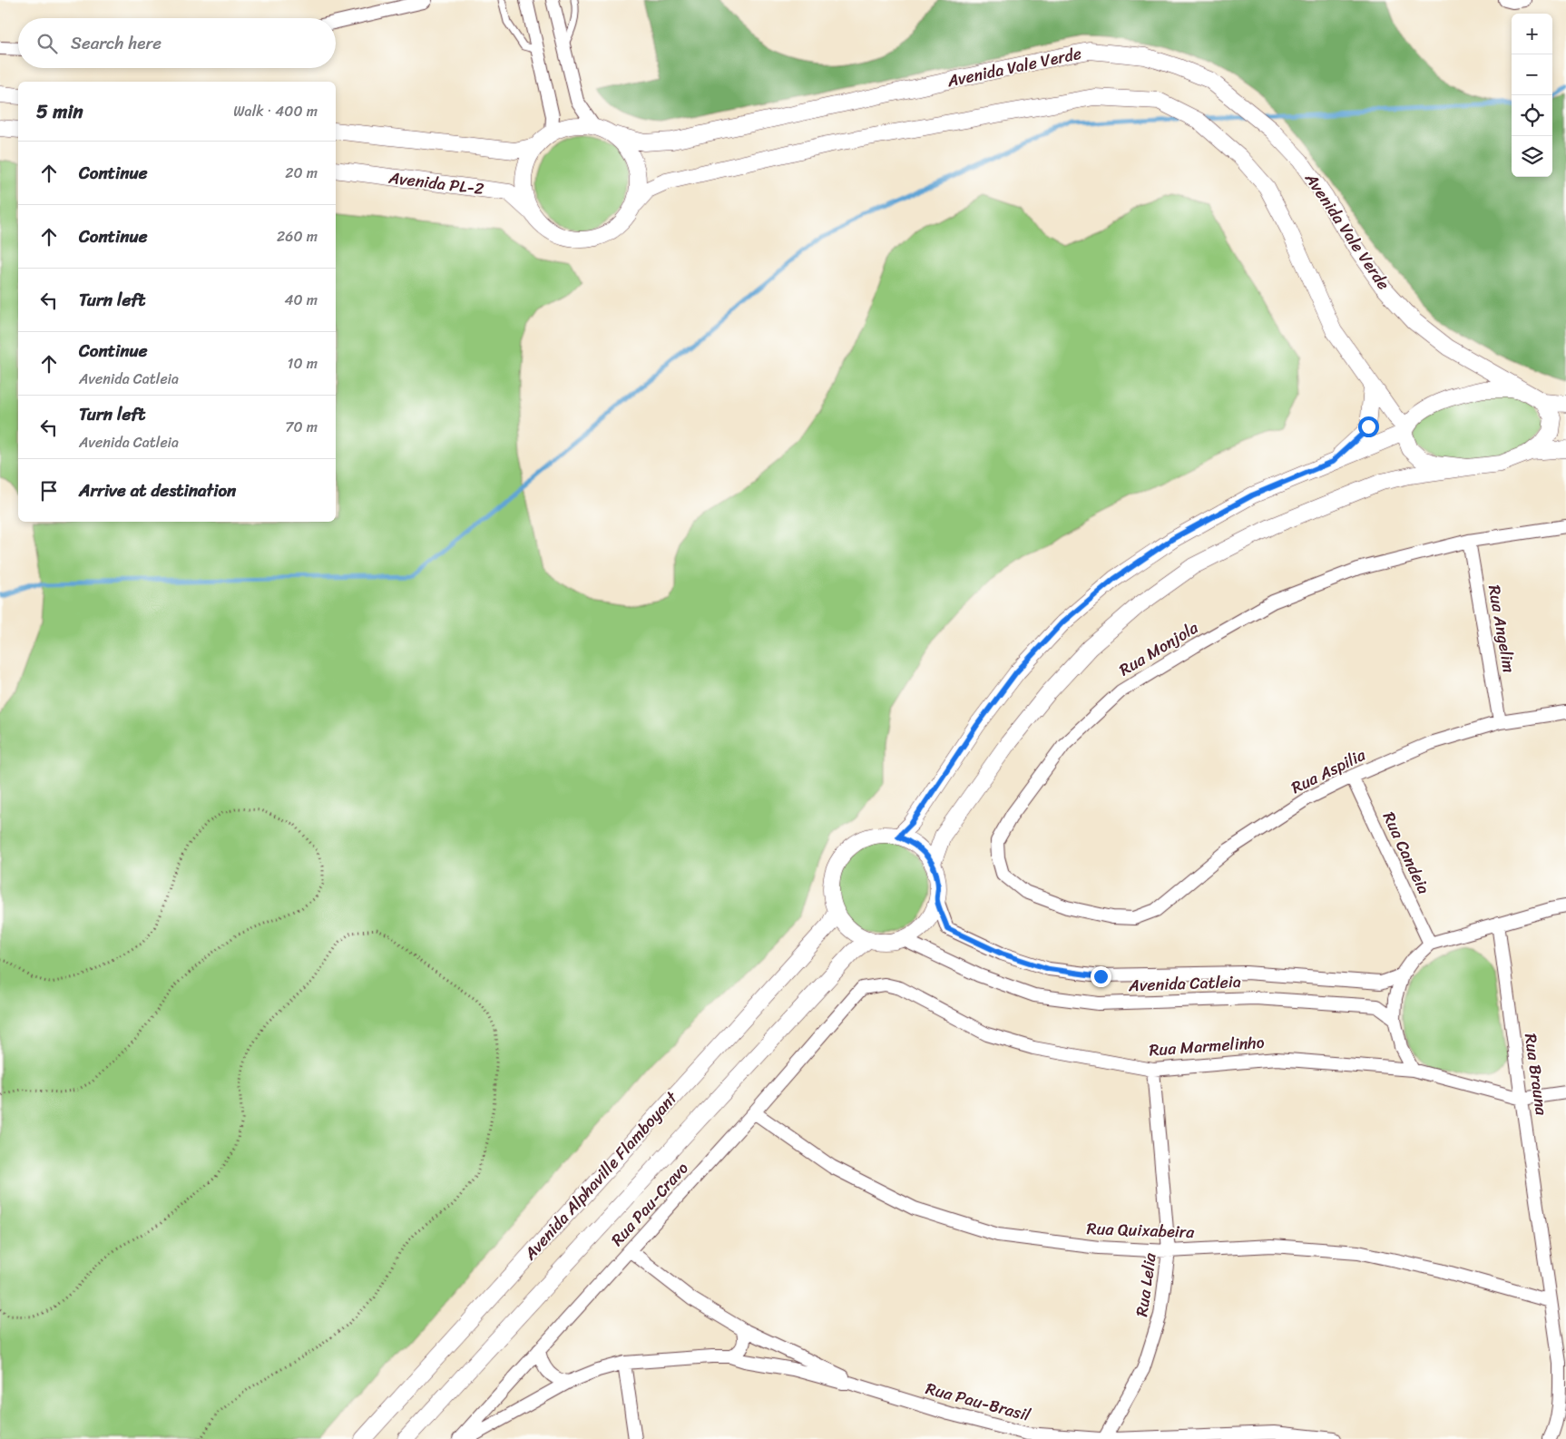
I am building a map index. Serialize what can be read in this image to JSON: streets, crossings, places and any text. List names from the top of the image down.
{
  "streets": {
    "street": [
      "Avenida Vale Verde",
      "Avenida PL-2",
      "Rua Angelim",
      "Rua Monjola",
      "Rua Aspilia",
      "Rua Candeia",
      "Avenida Catleia",
      "Rua Marmelinho",
      "Rua Brauna",
      "Avenida Alphaville Flamboyant",
      "Rua Pau-Cravo",
      "Rua Quixabeira",
      "Rua Lelia",
      "Rua Pau-Brasil"
    ]
  },
  "crossings": [
    ["Avenida Vale Verde", "Avenida PL-2"],
    ["Rua Angelim", "Rua Monjola"],
    ["Rua Angelim", "Rua Aspilia"],
    ["Rua Monjola", "Rua Aspilia"],
    ["Rua Aspilia", "Rua Candeia"],
    ["Avenida Catleia", "Avenida Alphaville Flamboyant"],
    ["Rua Marmelinho", "Rua Brauna"],
    ["Rua Marmelinho", "Rua Pau-Cravo"],
    ["Rua Marmelinho", "Rua Lelia"],
    ["Rua Brauna", "Rua Quixabeira"],
    ["Rua Pau-Cravo", "Rua Quixabeira"],
    ["Rua Pau-Cravo", "Rua Pau-Brasil"],
    ["Rua Quixabeira", "Rua Lelia"]
  ],
  "page": {
    "map_buttons": ["+", "−"],
    "search": "Search here",
    "heading": ["5 min", "Walk · 400 m"],
    "list": [
      ["Continue", "20 m"],
      ["Continue", "260 m"],
      ["Turn left", "40 m"],
      ["Continue", "Avenida Catleia", "10 m"],
      ["Turn left", "Avenida Catleia", "70 m"],
      "Arrive at destination"
    ]
  }
}
